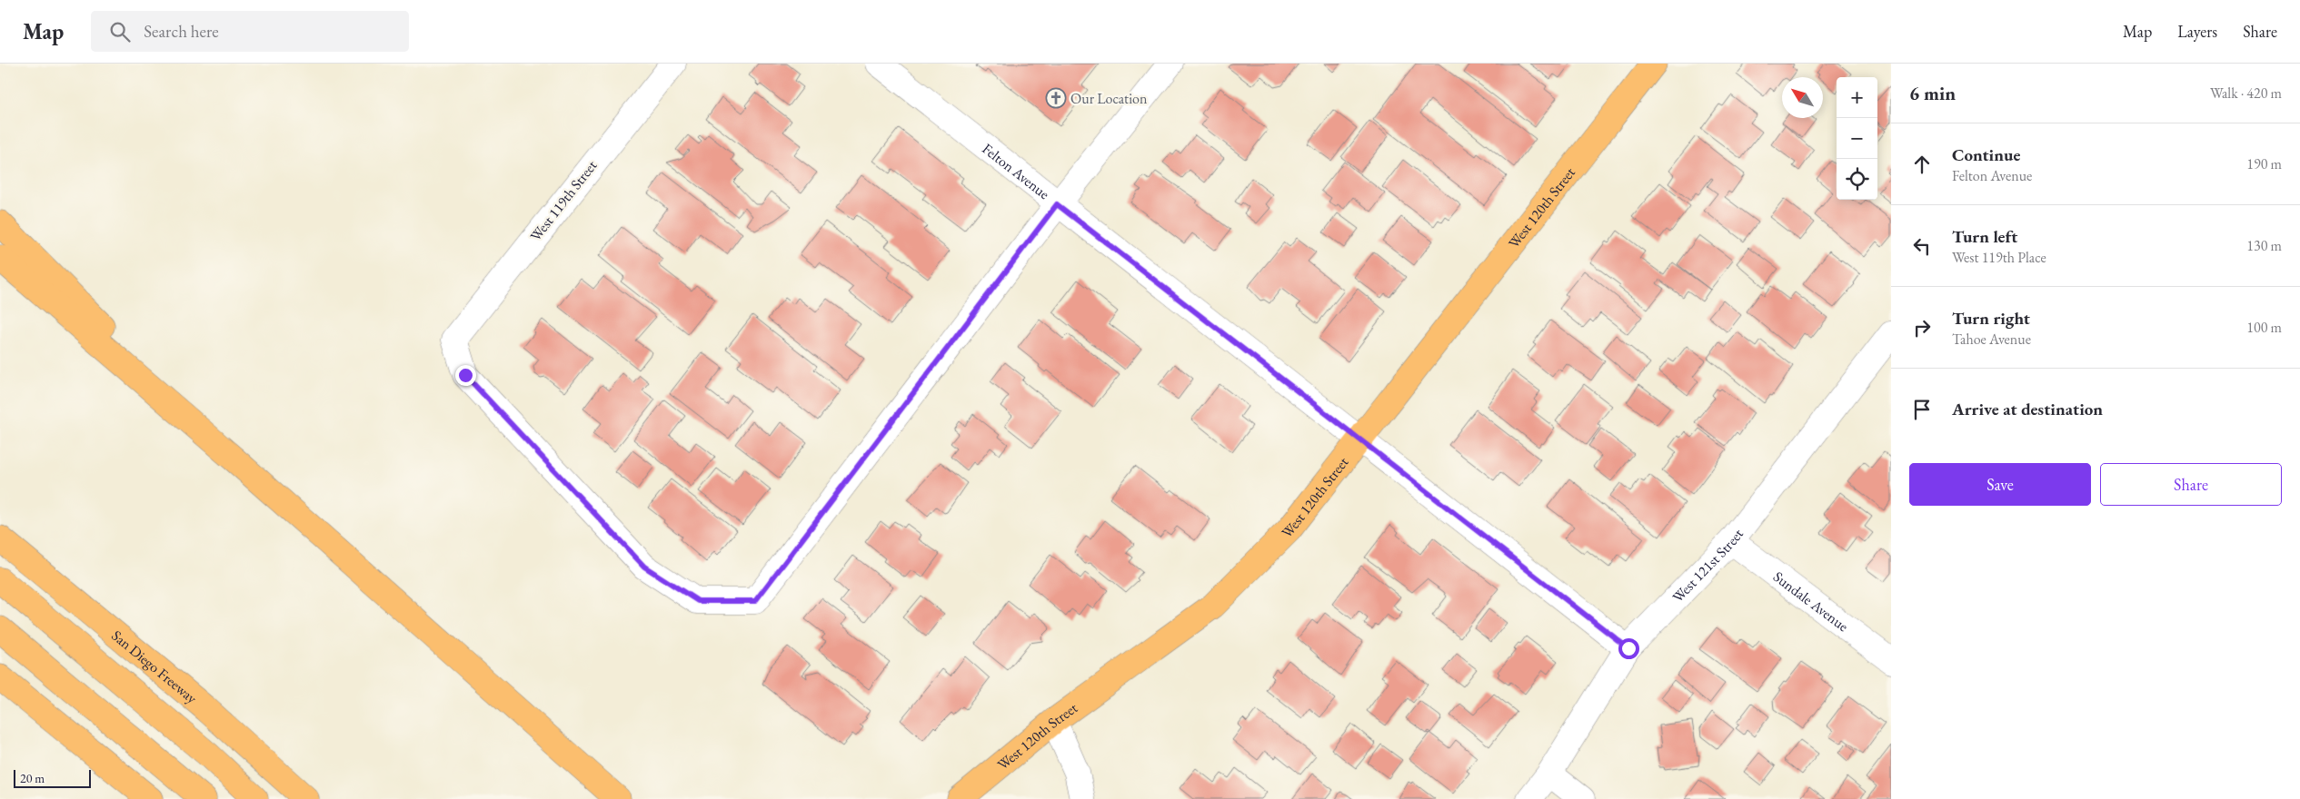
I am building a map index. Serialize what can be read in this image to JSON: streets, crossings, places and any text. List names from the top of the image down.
{
  "streets": {
    "main road": ["West 120th Street", "San Diego Freeway"],
    "street": [
      "Felton Avenue",
      "West 119th Street",
      "West 121st Street",
      "Sundale Avenue"
    ]
  },
  "crossings": [
    ["Felton Avenue", "West 119th Street"],
    ["Felton Avenue", "West 120th Street"],
    ["Felton Avenue", "West 121st Street"],
    ["West 121st Street", "Sundale Avenue"]
  ],
  "places": {
    "church": ["Our Location"]
  },
  "scale_bar": "20 m",
  "north": "top left",
  "page": {
    "header": "Map",
    "search": "Search here",
    "nav": ["Map", "Layers", "Share"],
    "heading": ["6 min", "Walk · 420 m"],
    "map_buttons": ["+", "−"],
    "list": [
      ["Continue", "Felton Avenue", "190 m"],
      ["Turn left", "West 119th Place", "130 m"],
      ["Turn right", "Tahoe Avenue", "100 m"],
      "Arrive at destination"
    ],
    "buttons": ["Save", "Share"],
    "scale": "20 m"
  }
}
